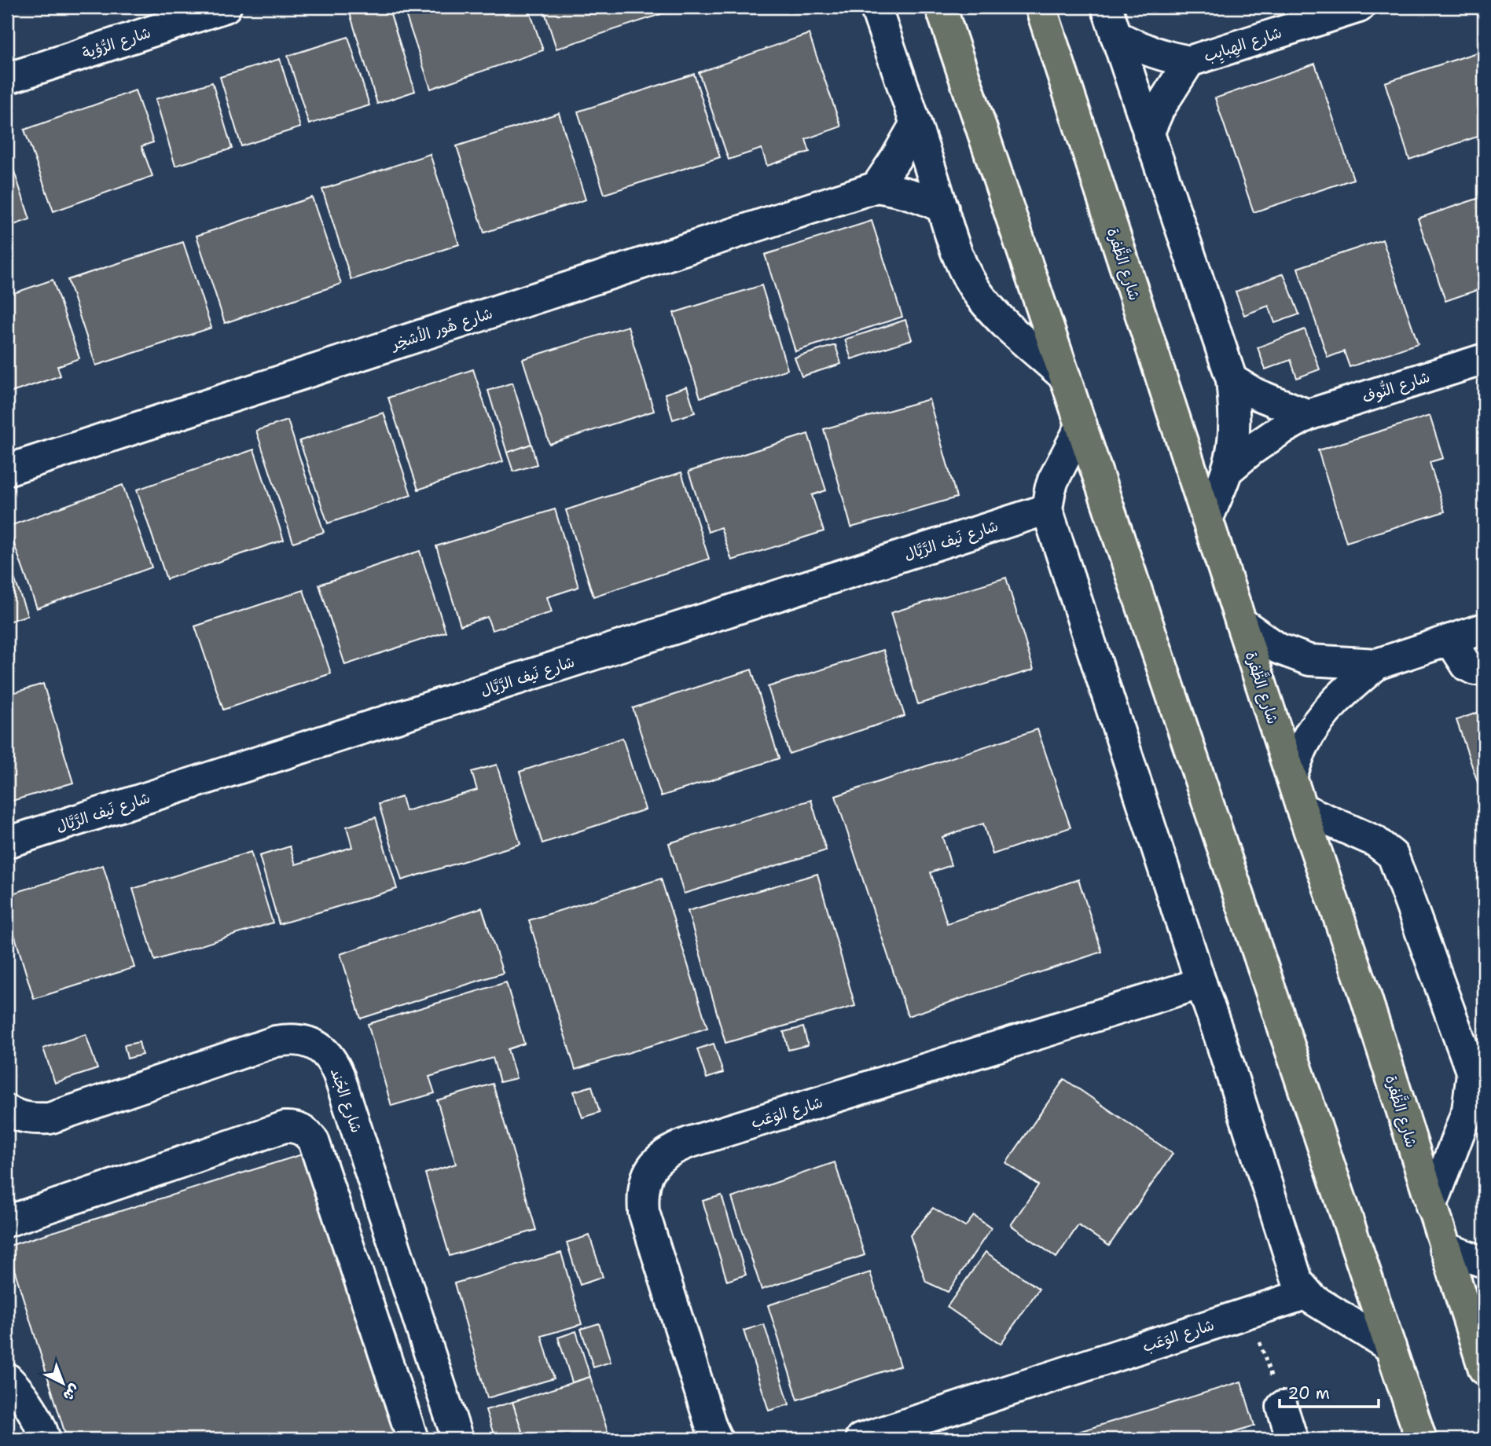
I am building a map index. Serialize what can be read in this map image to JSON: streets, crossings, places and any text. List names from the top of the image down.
{
  "streets": {
    "main road": ["شارع الظَّفرة"],
    "street": [
      "شارع الرُّؤية",
      "شارع الهِبايِب",
      "شارع هُور الأشخِر",
      "شارع النُّوف",
      "شارع نَيف الرَّيَّال",
      "شارع الجُند",
      "شارع الوَعَب"
    ]
  },
  "scale_bar": "20 m",
  "north": "bottom right"
}
